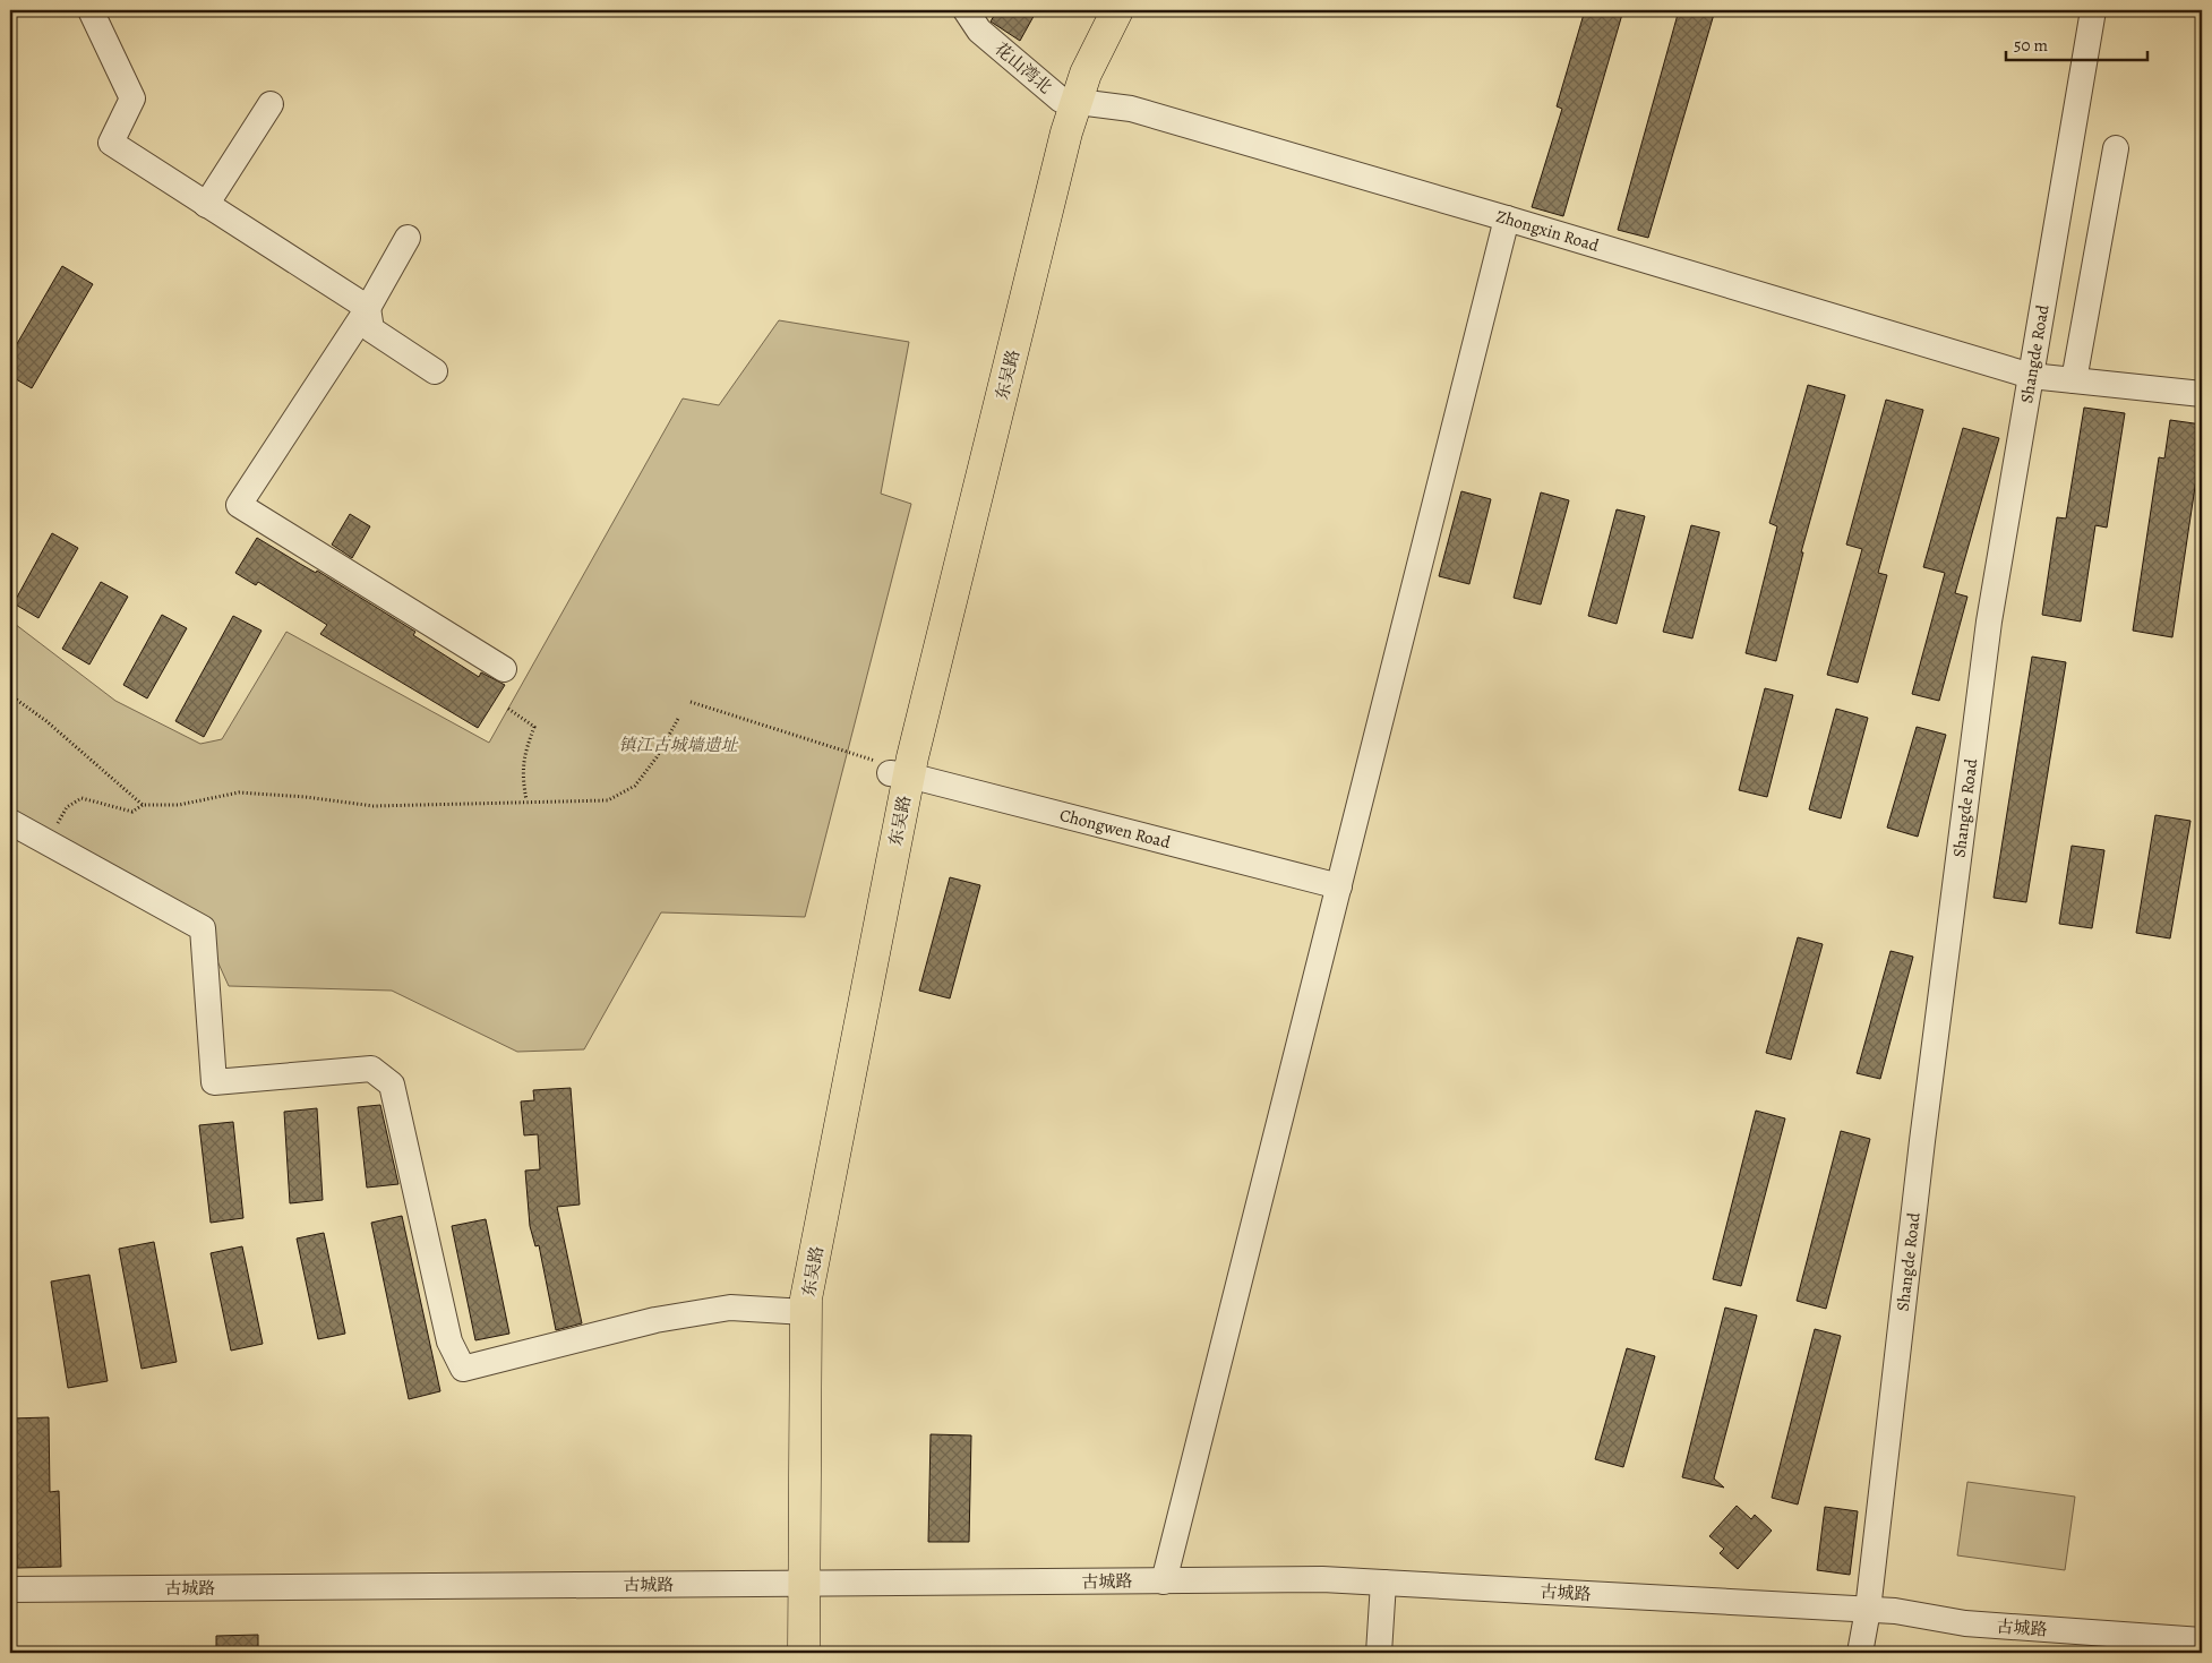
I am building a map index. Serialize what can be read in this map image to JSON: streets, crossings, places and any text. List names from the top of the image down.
{
  "streets": {
    "main road": ["东吴路"],
    "street": [
      "花山湾北",
      "Zhongxin Road",
      "Shangde Road",
      "Chongwen Road",
      "古城路"
    ]
  },
  "crossings": [
    ["花山湾北", "Zhongxin Road"],
    ["花山湾北", "东吴路"],
    ["Zhongxin Road", "Shangde Road"],
    ["Zhongxin Road", "东吴路"],
    ["Shangde Road", "古城路"],
    ["东吴路", "Chongwen Road"],
    ["东吴路", "古城路"]
  ],
  "parks": ["镇江古城墙遗址"],
  "scale_bar": "50 m"
}
